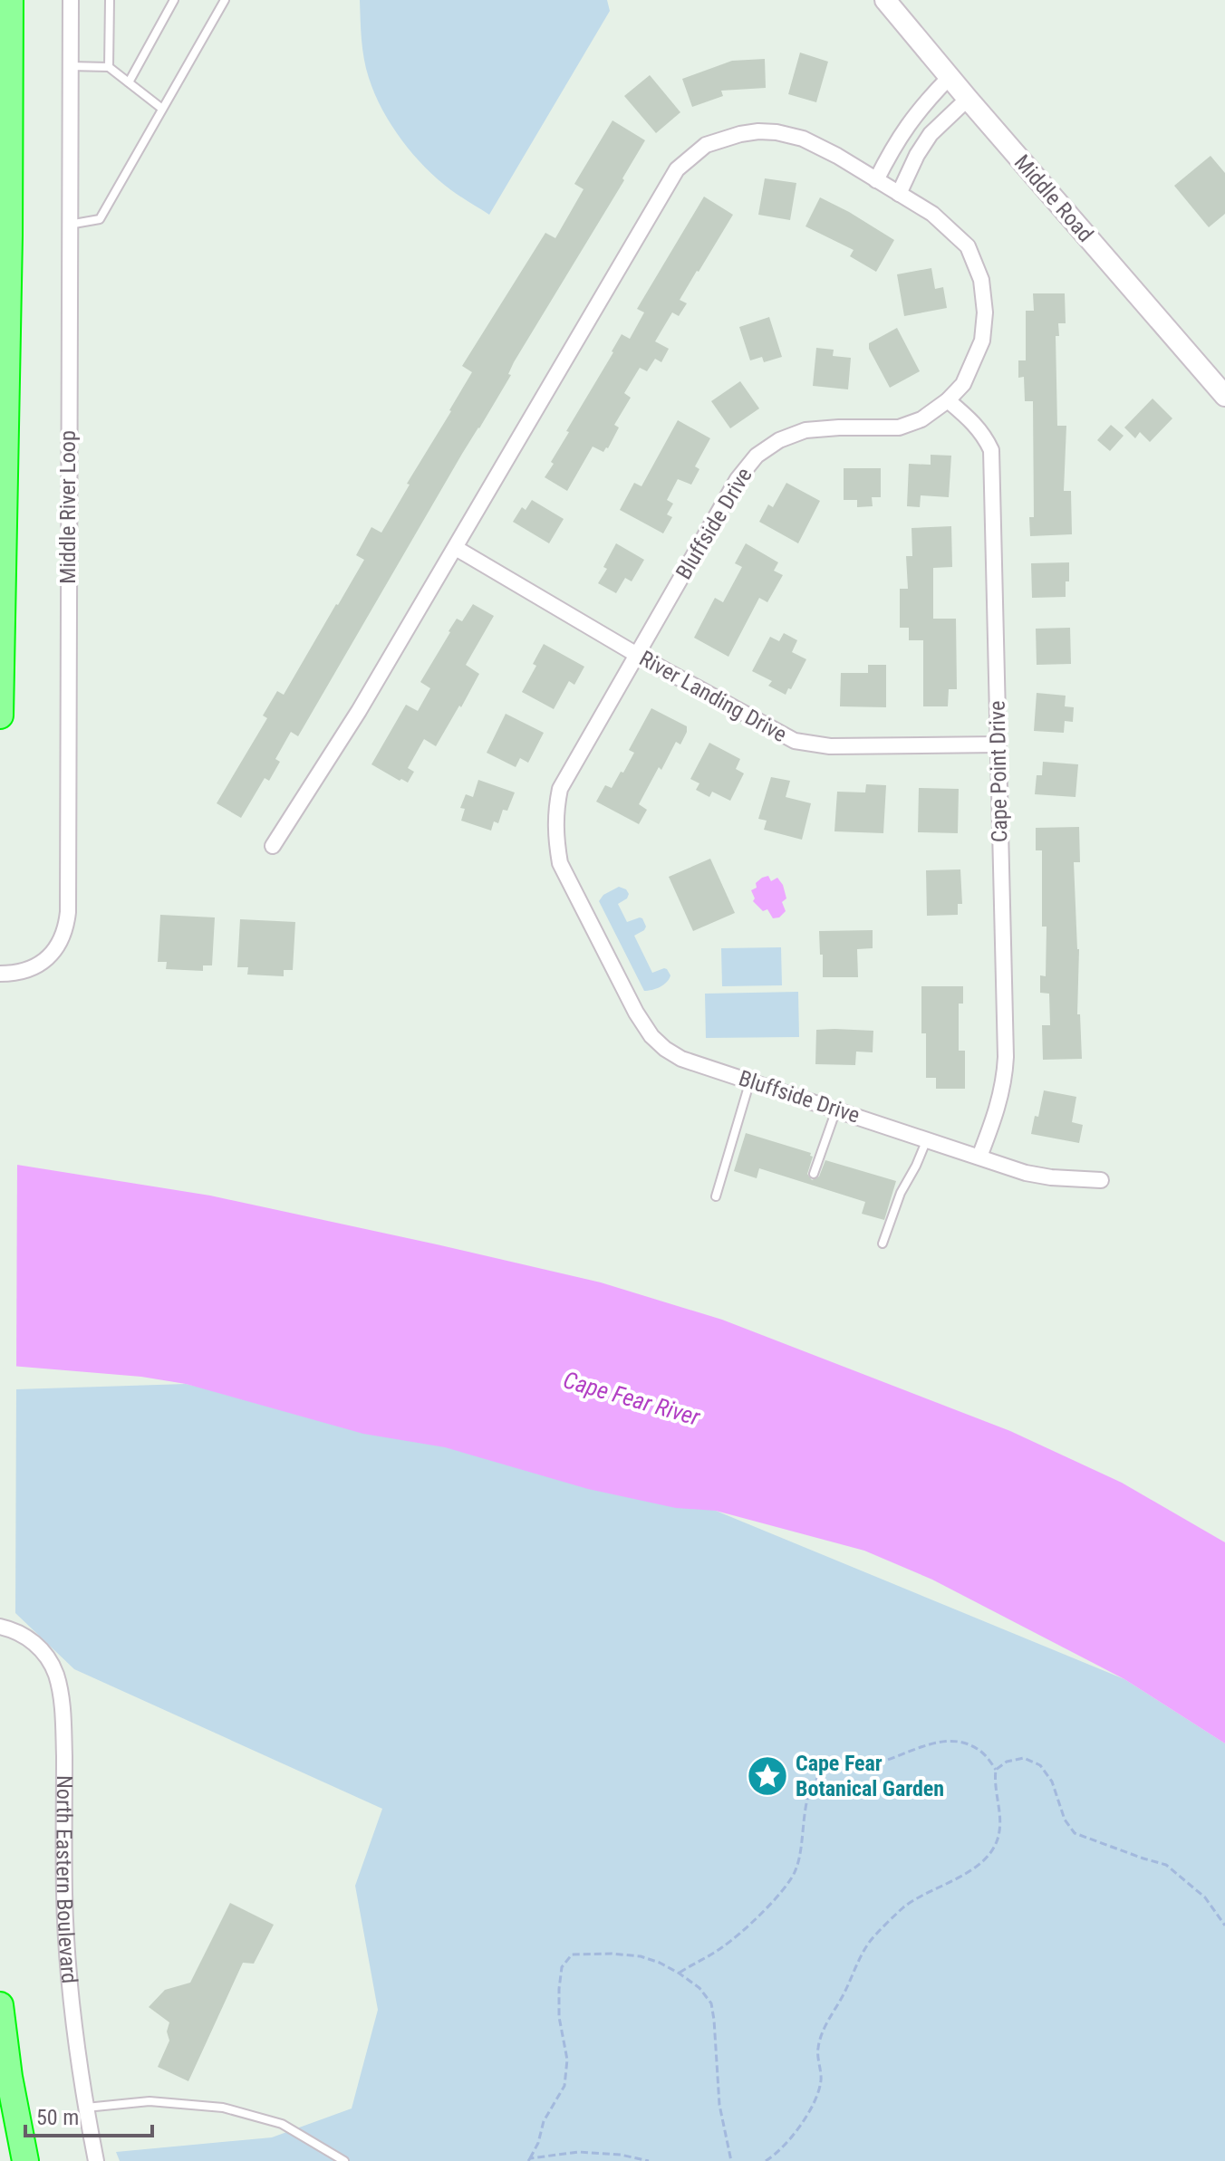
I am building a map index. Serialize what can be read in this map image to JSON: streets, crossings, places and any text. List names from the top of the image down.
{
  "streets": {
    "main road": ["Middle Road"],
    "street": [
      "Middle River Loop",
      "Bluffside Drive",
      "River Landing Drive",
      "Cape Point Drive",
      "North Eastern Boulevard"
    ]
  },
  "crossings": [
    ["Bluffside Drive", "River Landing Drive"],
    ["Bluffside Drive", "Cape Point Drive"],
    ["River Landing Drive", "Cape Point Drive"]
  ],
  "water": ["Cape Fear River"],
  "places": {
    "place": ["Cape Fear Botanical Garden"]
  },
  "scale_bar": "50 m"
}
